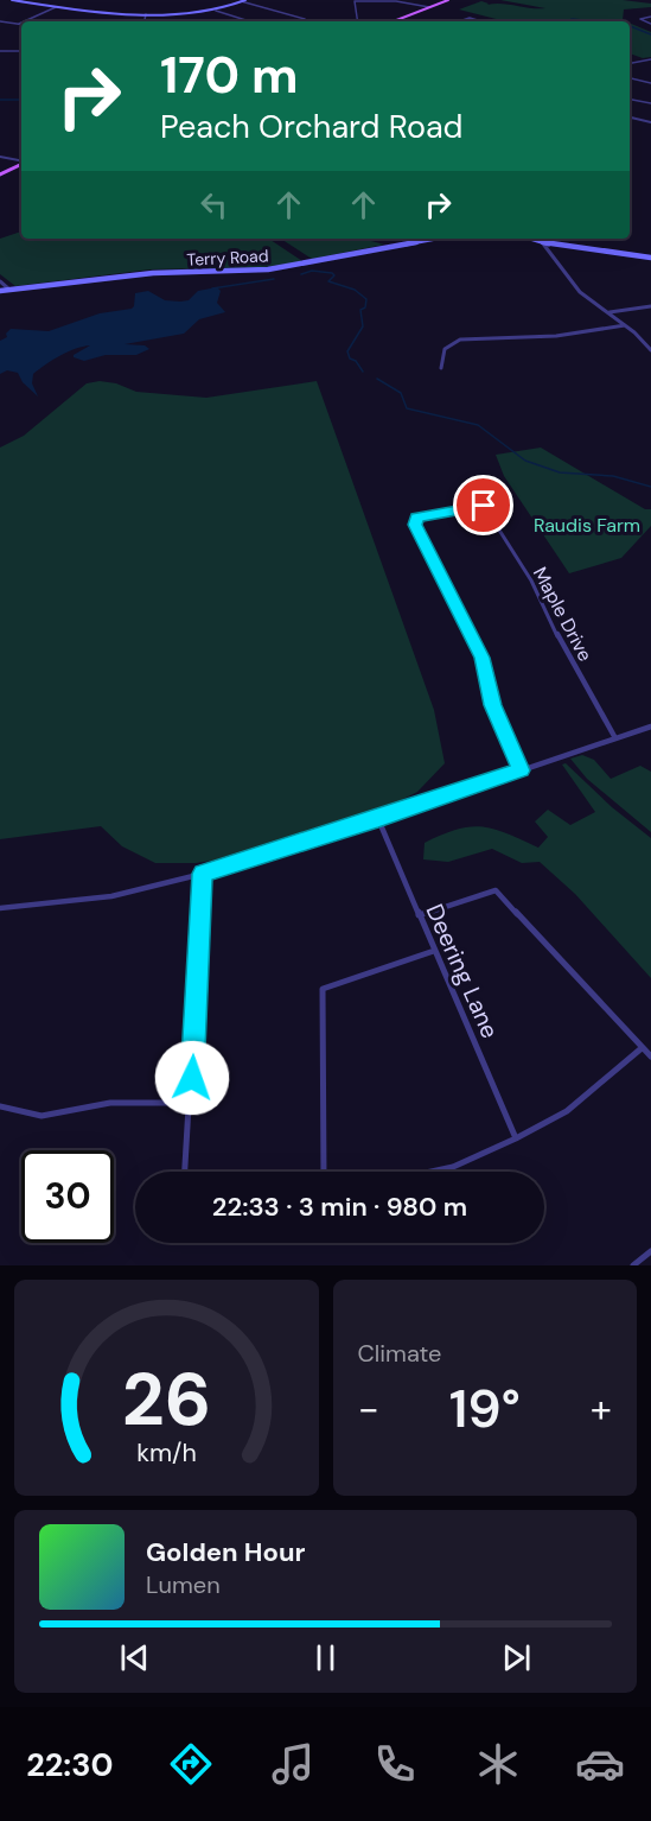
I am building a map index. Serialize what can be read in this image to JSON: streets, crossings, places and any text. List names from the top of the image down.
{
  "streets": {
    "street": ["Terry Road", "Maple Drive", "Deering Lane"]
  },
  "parks": ["Raudis Farm"],
  "page": {
    "turn": ["170 m", "Peach Orchard Road"],
    "limit": "30",
    "trip": "22:33 · 3 min · 980 m",
    "tile": "Climate",
    "heat": ["−", "19°", "+"],
    "song": ["Golden Hour", "Lumen"],
    "tabs": "22:30",
    "gauge": ["26", "km/h"]
  }
}
